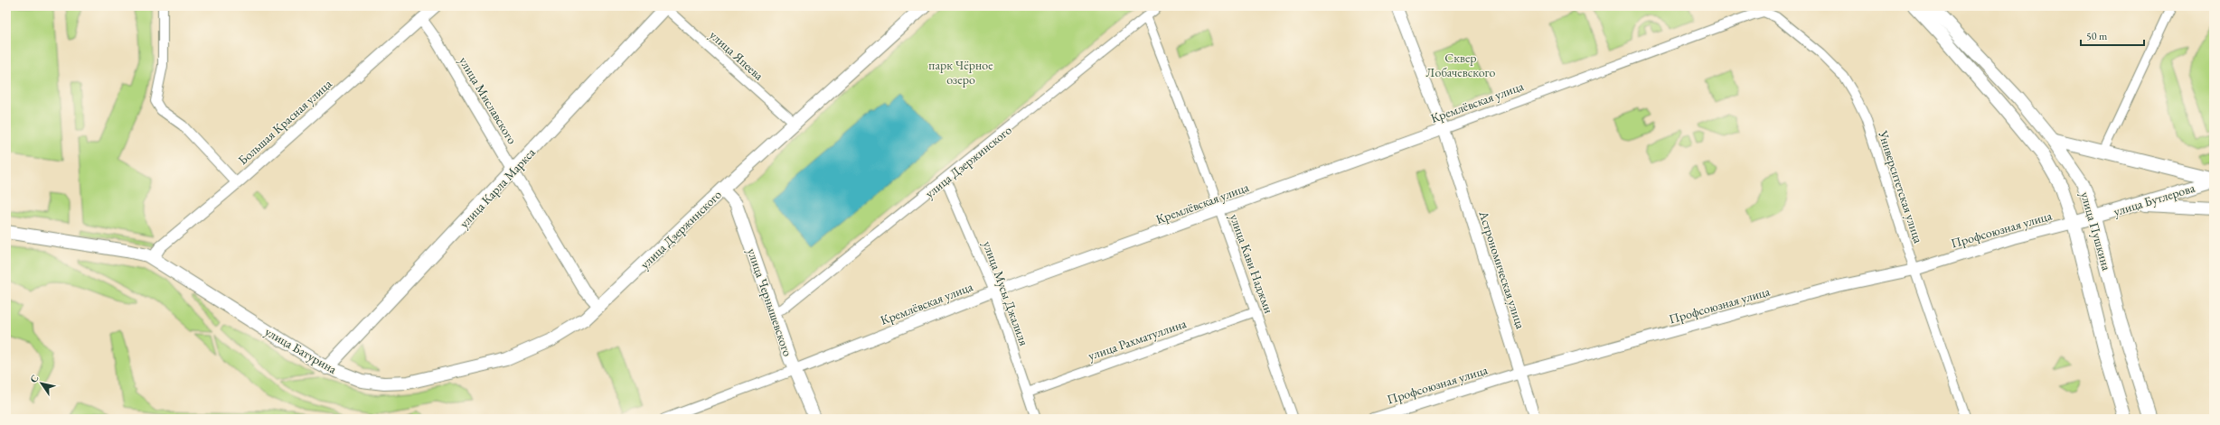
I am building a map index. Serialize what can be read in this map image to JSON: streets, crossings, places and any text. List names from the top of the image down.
{
  "streets": {
    "main road": [
      "улица Дзержинского",
      "улица Карла Маркса",
      "улица Бутлерова",
      "улица Пушкина",
      "улица Чернышевского",
      "улица Батурина"
    ],
    "street": [
      "улица Япеева",
      "улица Миславского",
      "Кремлёвская улица",
      "Большая Красная улица",
      "Университетская улица",
      "Профсоюзная улица",
      "улица Кави Наджми",
      "Астрономическая улица",
      "улица Мусы Джалиля",
      "улица Рахматуллина"
    ]
  },
  "crossings": [
    ["улица Япеева", "улица Дзержинского"],
    ["улица Япеева", "улица Карла Маркса"],
    ["улица Миславского", "Большая Красная улица"],
    ["улица Миславского", "улица Дзержинского"],
    ["улица Миславского", "улица Карла Маркса"],
    ["улица Миславского", "улица Батурина"],
    ["Кремлёвская улица", "Университетская улица"],
    ["Кремлёвская улица", "улица Кави Наджми"],
    ["Кремлёвская улица", "Астрономическая улица"],
    ["Кремлёвская улица", "улица Мусы Джалиля"],
    ["Кремлёвская улица", "улица Чернышевского"],
    ["Большая Красная улица", "улица Батурина"],
    ["улица Дзержинского", "улица Кави Наджми"],
    ["улица Дзержинского", "улица Мусы Джалиля"],
    ["улица Дзержинского", "улица Чернышевского"],
    ["улица Дзержинского", "улица Батурина"],
    ["Университетская улица", "Профсоюзная улица"],
    ["улица Карла Маркса", "улица Батурина"],
    ["улица Бутлерова", "Профсоюзная улица"],
    ["улица Бутлерова", "улица Пушкина"],
    ["Профсоюзная улица", "улица Пушкина"],
    ["Профсоюзная улица", "Астрономическая улица"],
    ["улица Кави Наджми", "улица Рахматуллина"],
    ["улица Мусы Джалиля", "улица Рахматуллина"]
  ],
  "parks": ["Сквер Лобачевского", "парк Чёрное озеро"],
  "scale_bar": "50 m",
  "north": "top left"
}
